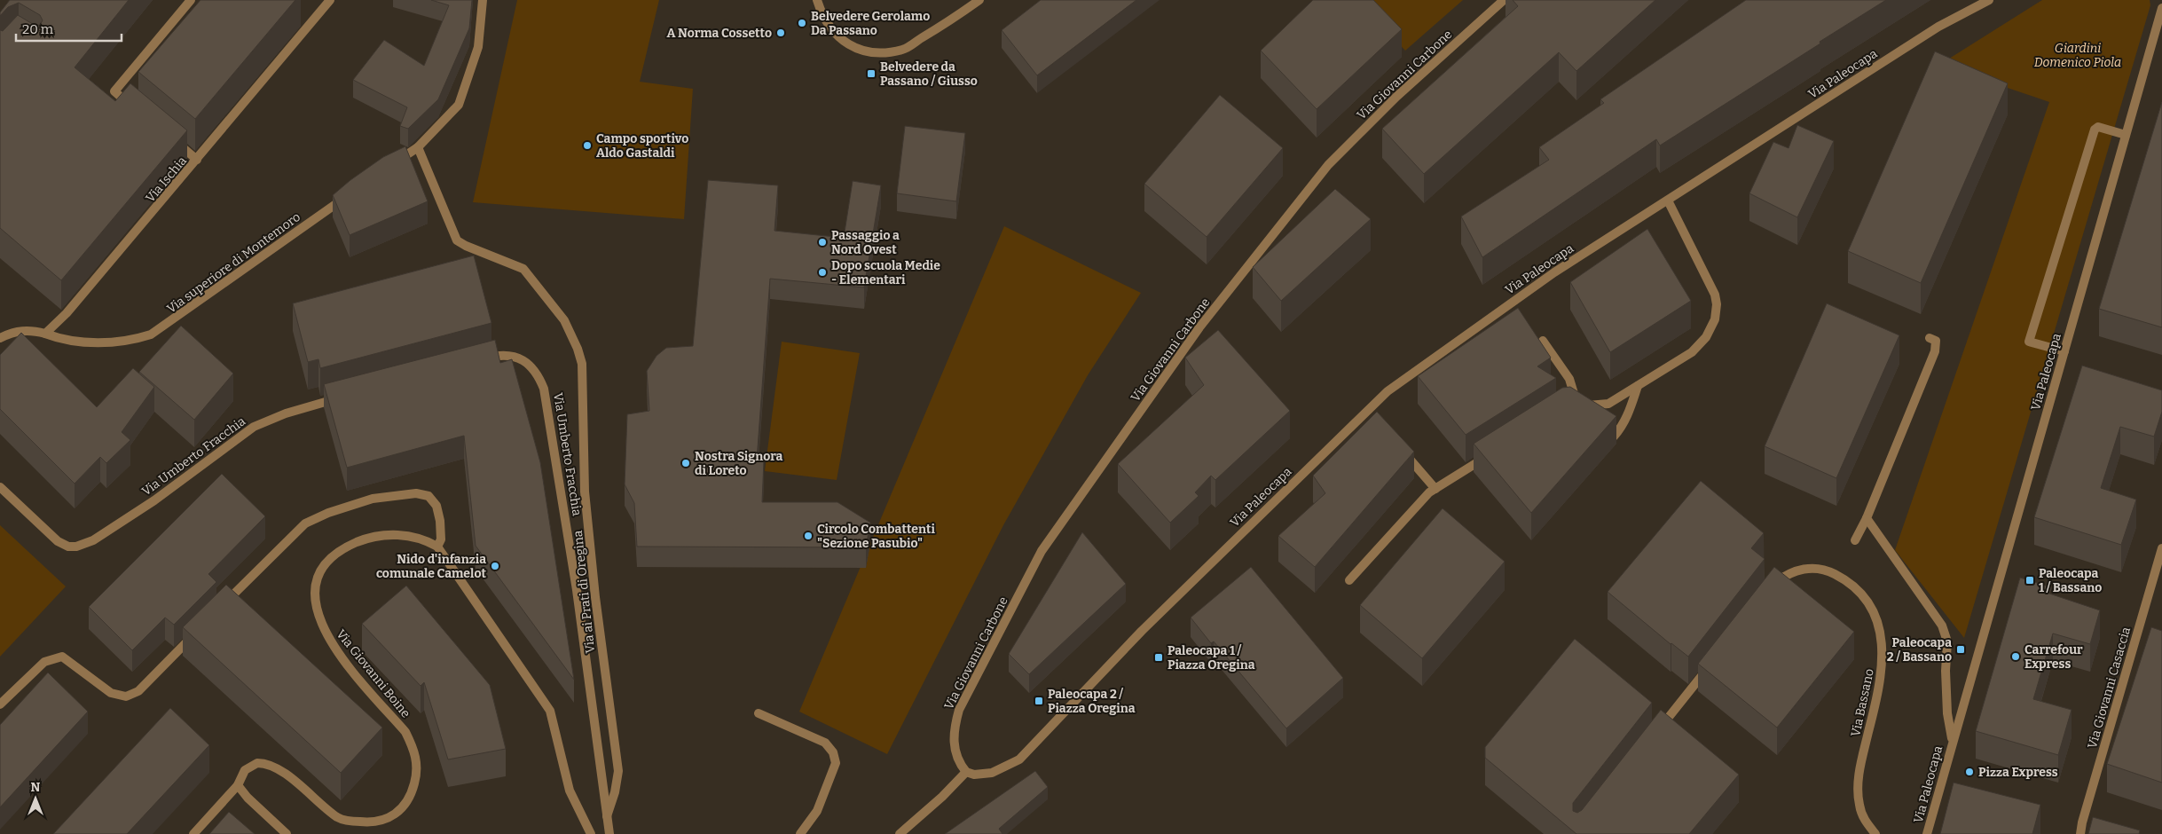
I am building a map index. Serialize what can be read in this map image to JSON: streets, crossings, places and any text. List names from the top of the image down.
{
  "streets": {
    "street": [
      "Via Paleocapa",
      "Via Giovanni Carbone",
      "Via Ischia",
      "Via superiore di Montemoro",
      "Via Umberto Fracchia",
      "Via ai Prati di Oregina",
      "Via Giovanni Boine",
      "Via Giovanni Casaccia",
      "Via Bassano"
    ]
  },
  "crossings": [
    ["Via Paleocapa", "Via Giovanni Carbone"],
    ["Via Ischia", "Via superiore di Montemoro"],
    ["Via Umberto Fracchia", "Via ai Prati di Oregina"]
  ],
  "parks": ["Giardini Domenico Piola"],
  "places": {
    "other": [
      "Belvedere Gerolamo Da Passano",
      "A Norma Cossetto",
      "Campo sportivo Aldo Gastaldi",
      "Passaggio a Nord Ovest",
      "Dopo scuola Medie - Elementari",
      "Nostra Signora di Loreto",
      "Circolo Combattenti \"Sezione Pasubio\"",
      "Nido d'infanzia comunale Camelot",
      "Carrefour Express",
      "Pizza Express"
    ],
    "transit": [
      "Belvedere da Passano / Giusso",
      "Paleocapa 1 / Bassano",
      "Paleocapa 2 / Bassano",
      "Paleocapa 1 / Piazza Oregina",
      "Paleocapa 2 / Piazza Oregina"
    ]
  },
  "scale_bar": "20 m",
  "north": "top"
}
